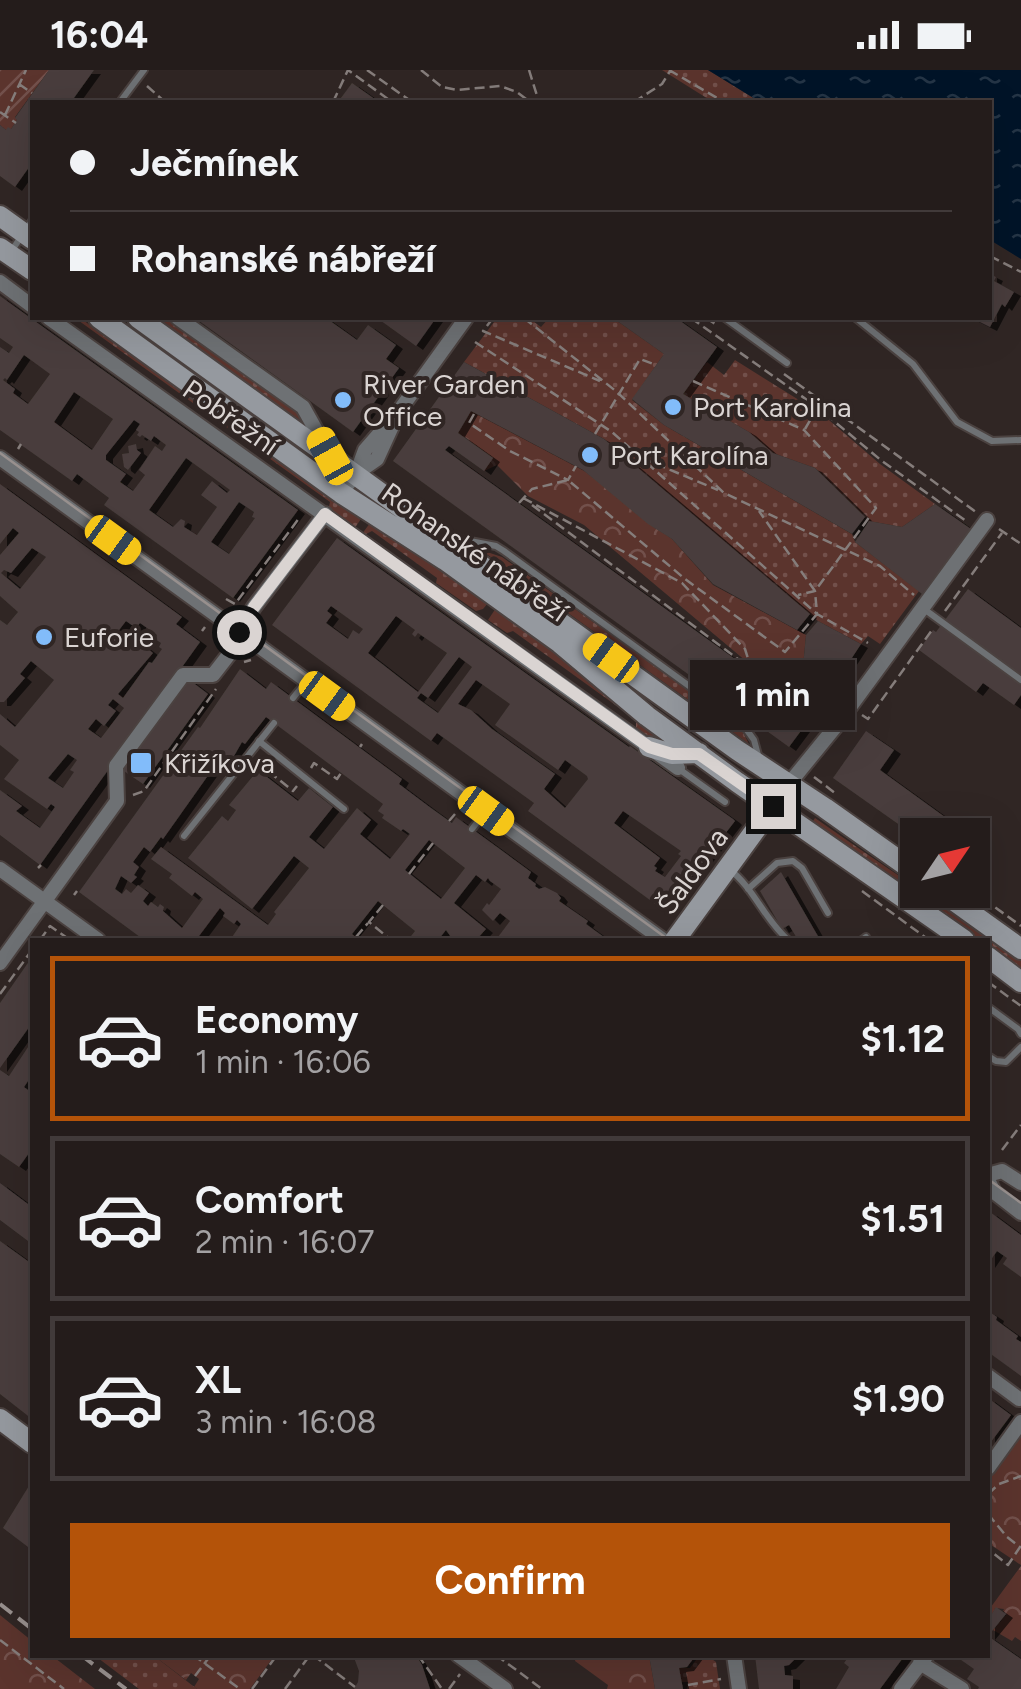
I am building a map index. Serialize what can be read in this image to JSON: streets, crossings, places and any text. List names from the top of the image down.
{
  "streets": {
    "main road": ["Rohanské nábřeží", "Šaldova"],
    "street": ["Pobřežní"]
  },
  "crossings": [
    ["Rohanské nábřeží", "Šaldova"]
  ],
  "places": {
    "other": [
      "River Garden Office",
      "Port Karolina",
      "Port Karolína",
      "Euforie"
    ],
    "transit": ["Křižíkova"]
  },
  "north": "top right",
  "page": {
    "status": "16:04",
    "banner": ["Ječmínek", "Rohanské nábřeží"],
    "bubble": "1 min",
    "list": [
      {
        "name": "Economy",
        "note": "1 min · 16:06",
        "value": "$1.12"
      },
      {
        "name": "Comfort",
        "note": "2 min · 16:07",
        "value": "$1.51"
      },
      {
        "name": "XL",
        "note": "3 min · 16:08",
        "value": "$1.90"
      }
    ],
    "buttons": "Confirm"
  }
}
